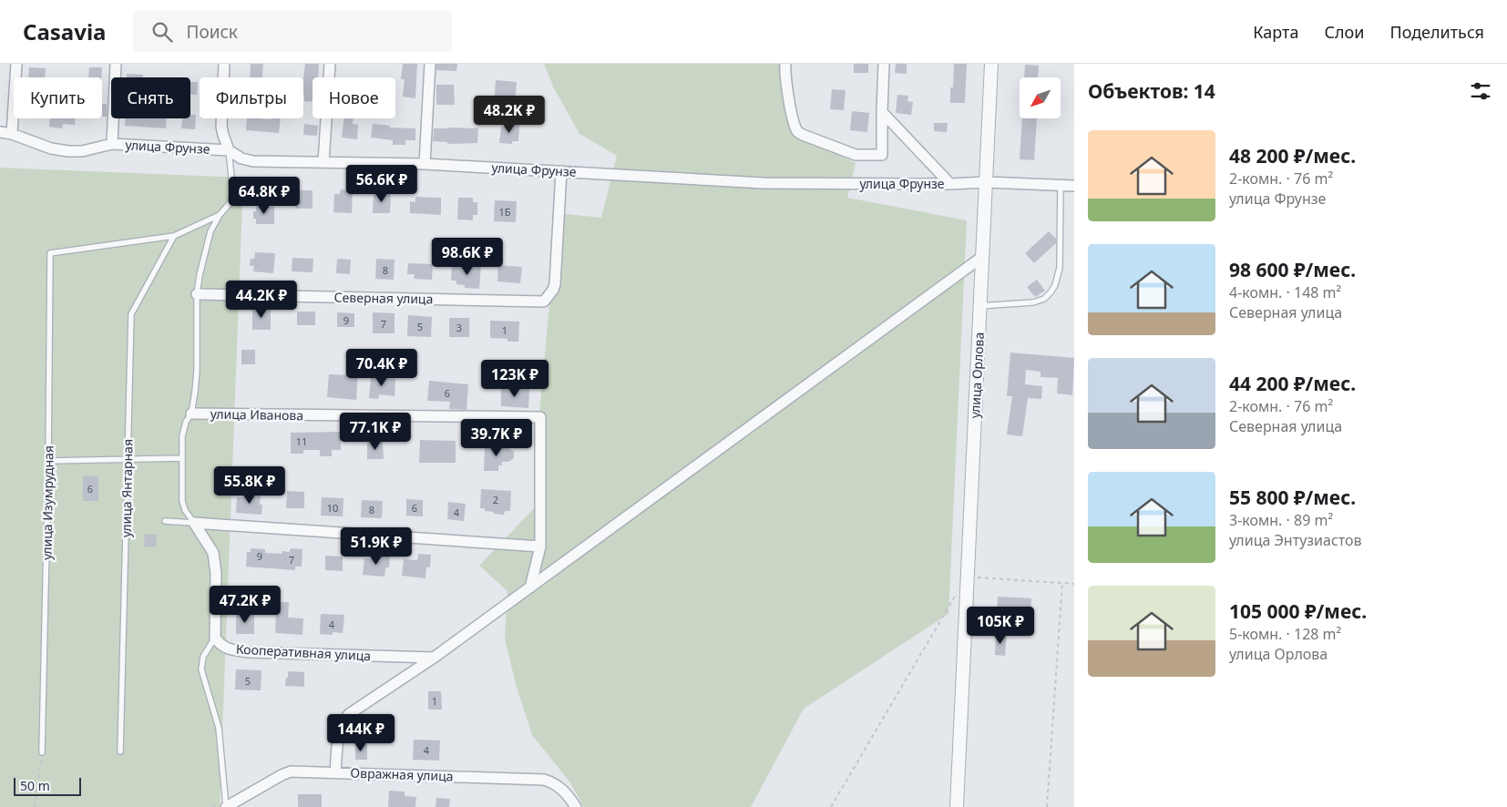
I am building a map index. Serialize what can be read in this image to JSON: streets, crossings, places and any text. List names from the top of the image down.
{
  "streets": {
    "street": [
      "улица Фрунзе",
      "Северная улица",
      "улица Орлова",
      "улица Иванова",
      "Кооперативная улица",
      "Овражная улица"
    ],
    "lane": ["улица Янтарная", "улица Изумрудная"]
  },
  "crossings": [
    ["улица Фрунзе", "Северная улица"],
    ["улица Фрунзе", "улица Орлова"],
    ["улица Янтарная", "улица Изумрудная"]
  ],
  "house_numbers": [
    "1Б",
    "8",
    "9",
    "7",
    "5",
    "3",
    "1",
    "6",
    "11",
    "6",
    "2",
    "10",
    "6",
    "8",
    "4",
    "9",
    "7",
    "4",
    "5",
    "1",
    "4"
  ],
  "scale_bar": "50 m",
  "north": "bottom left",
  "page": {
    "header": "Casavia",
    "search": "Поиск",
    "nav": ["Карта", "Слои", "Поделиться"],
    "heading": "Объектов: 14",
    "chip": [
      "Купить",
      "Снять",
      "Фильтры",
      "Новое"
    ],
    "price": [
      "48.2K ₽",
      "56.6K ₽",
      "64.8K ₽",
      "98.6K ₽",
      "44.2K ₽",
      "70.4K ₽",
      "123K ₽",
      "77.1K ₽",
      "39.7K ₽",
      "55.8K ₽",
      "51.9K ₽",
      "47.2K ₽",
      "105K ₽",
      "144K ₽"
    ],
    "list": [
      {
        "name": "48 200 ₽/мес.",
        "note": "2-комн. · 76 m² · улица Фрунзе"
      },
      {
        "name": "98 600 ₽/мес.",
        "note": "4-комн. · 148 m² · Северная улица"
      },
      {
        "name": "44 200 ₽/мес.",
        "note": "2-комн. · 76 m² · Северная улица"
      },
      {
        "name": "55 800 ₽/мес.",
        "note": "3-комн. · 89 m² · улица Энтузиастов"
      },
      {
        "name": "105 000 ₽/мес.",
        "note": "5-комн. · 128 m² · улица Орлова"
      }
    ],
    "scale": "50 m"
  }
}
